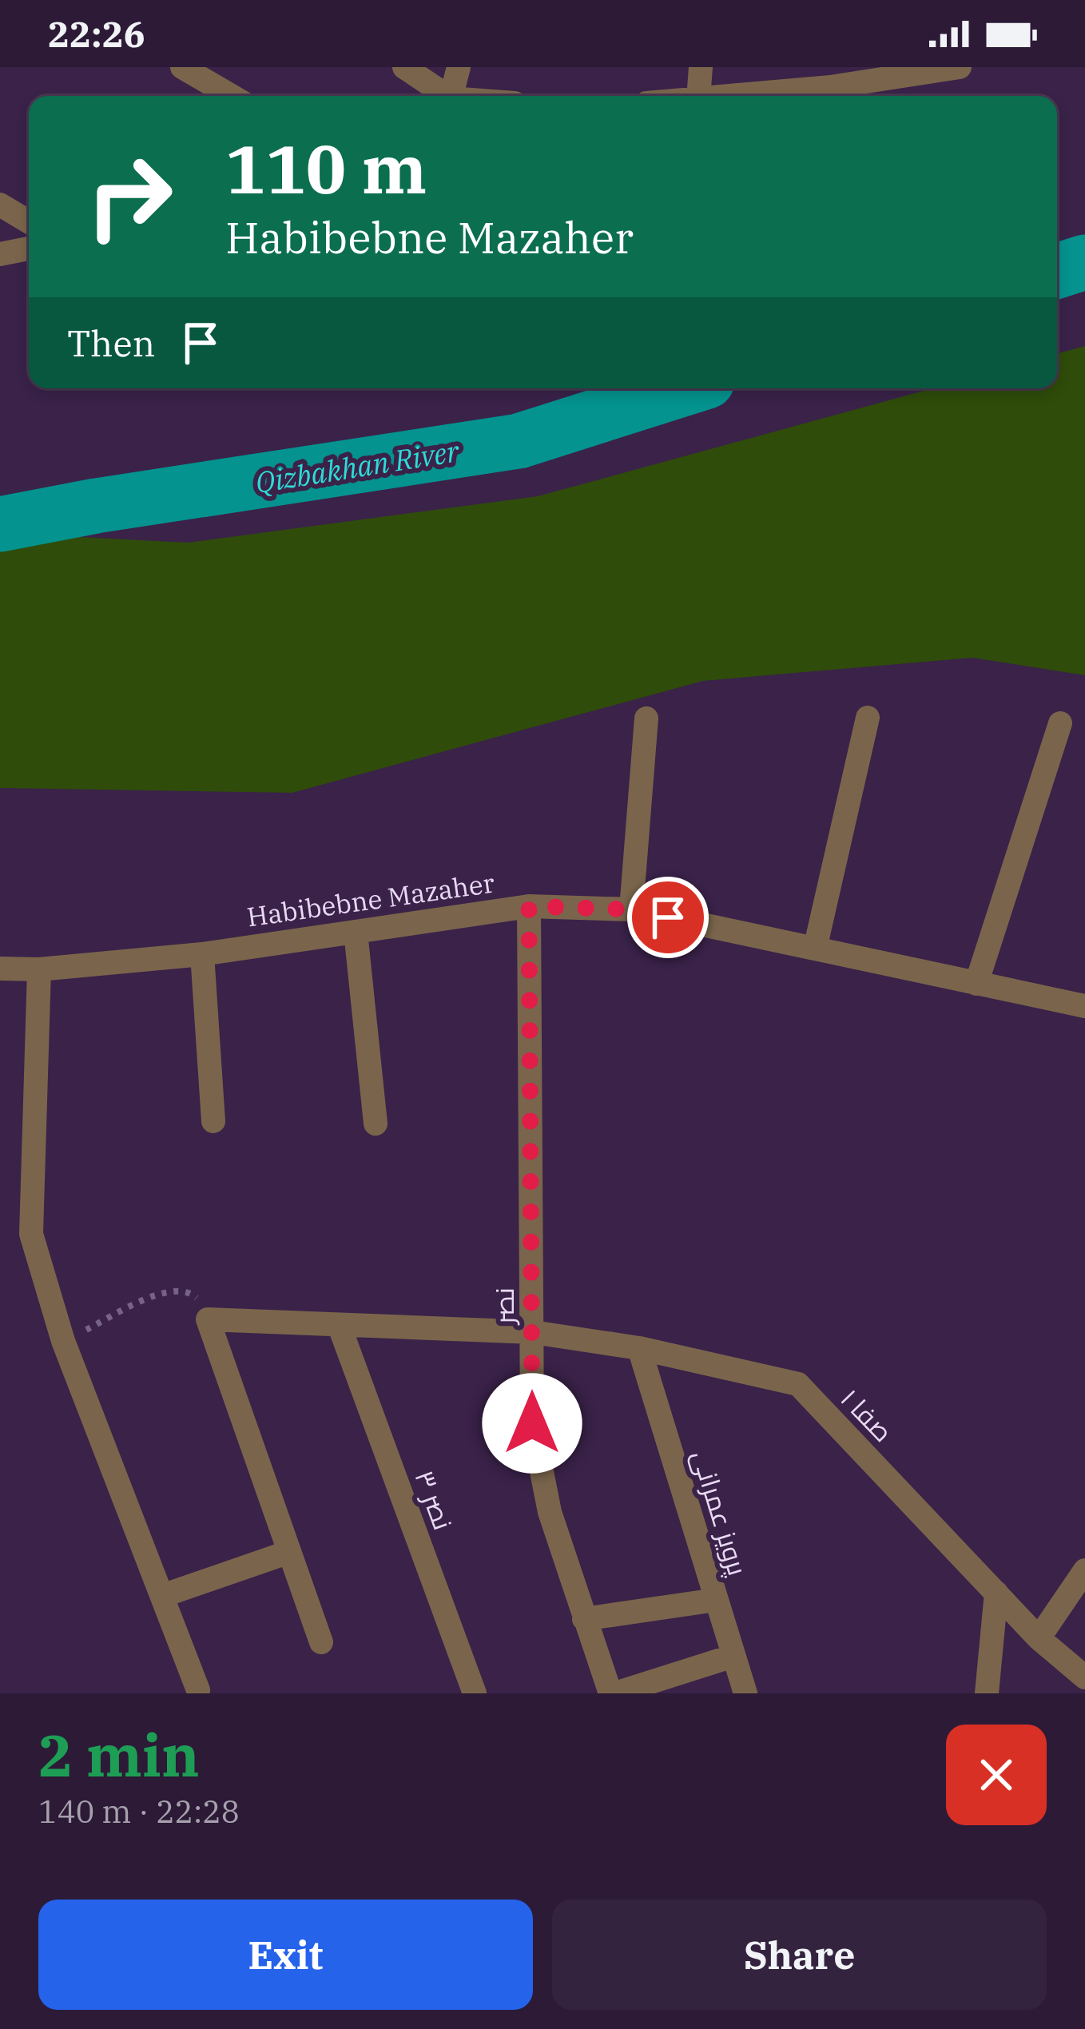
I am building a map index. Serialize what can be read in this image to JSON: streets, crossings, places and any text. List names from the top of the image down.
{
  "streets": {
    "street": [
      "Habibebne Mazaher",
      "نصر",
      "صفا ۱",
      "نصر ۳",
      "پرویز عمرانی"
    ]
  },
  "crossings": [
    ["Habibebne Mazaher", "نصر"],
    ["نصر", "صفا ۱"],
    ["صفا ۱", "نصر ۳"],
    ["صفا ۱", "پرویز عمرانی"]
  ],
  "water": ["Qizbakhan River"],
  "page": {
    "status": "22:26",
    "turn": ["110 m", "Habibebne Mazaher"],
    "then": "Then",
    "heading": ["2 min", "140 m · 22:28"],
    "buttons": ["Exit", "Share"]
  }
}
